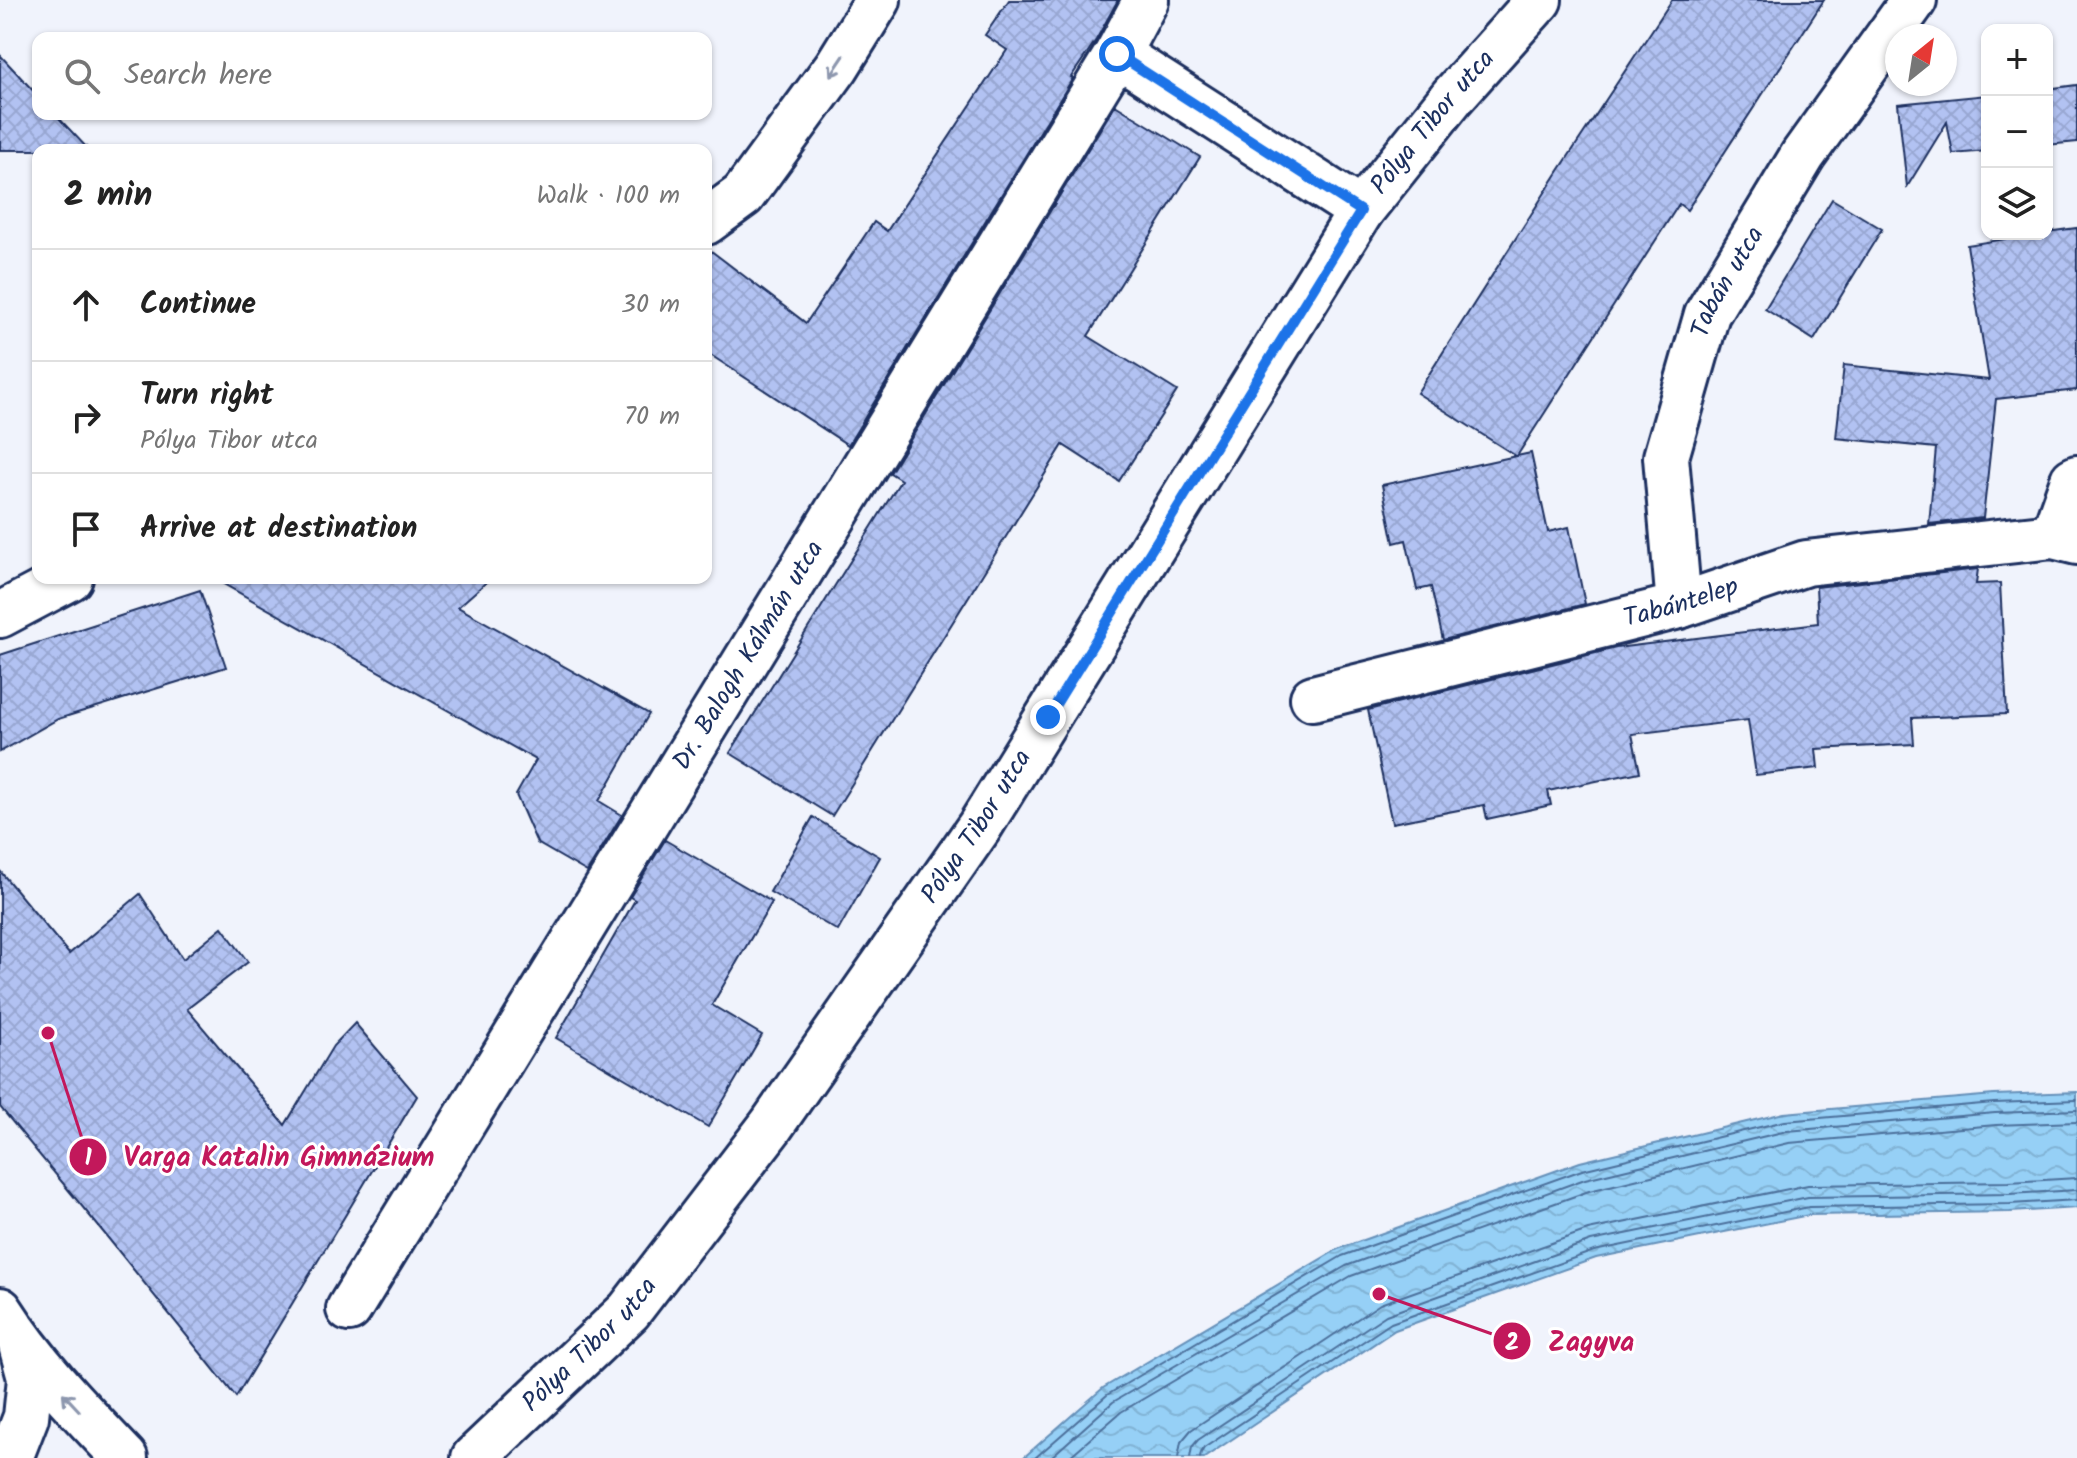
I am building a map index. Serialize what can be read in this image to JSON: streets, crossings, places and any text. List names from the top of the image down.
{
  "streets": {
    "street": [
      "Pólya Tibor utca",
      "Tabán utca",
      "Tabántelep",
      "Dr. Balogh Kálmán utca"
    ]
  },
  "crossings": [
    ["Tabán utca", "Tabántelep"]
  ],
  "places": ["Varga Katalin Gimnázium", "Zagyva"],
  "north": "top right",
  "page": {
    "map_buttons": ["+", "−"],
    "search": "Search here",
    "heading": ["2 min", "Walk · 100 m"],
    "list": [
      ["Continue", "30 m"],
      ["Turn right", "Pólya Tibor utca", "70 m"],
      "Arrive at destination"
    ]
  }
}
